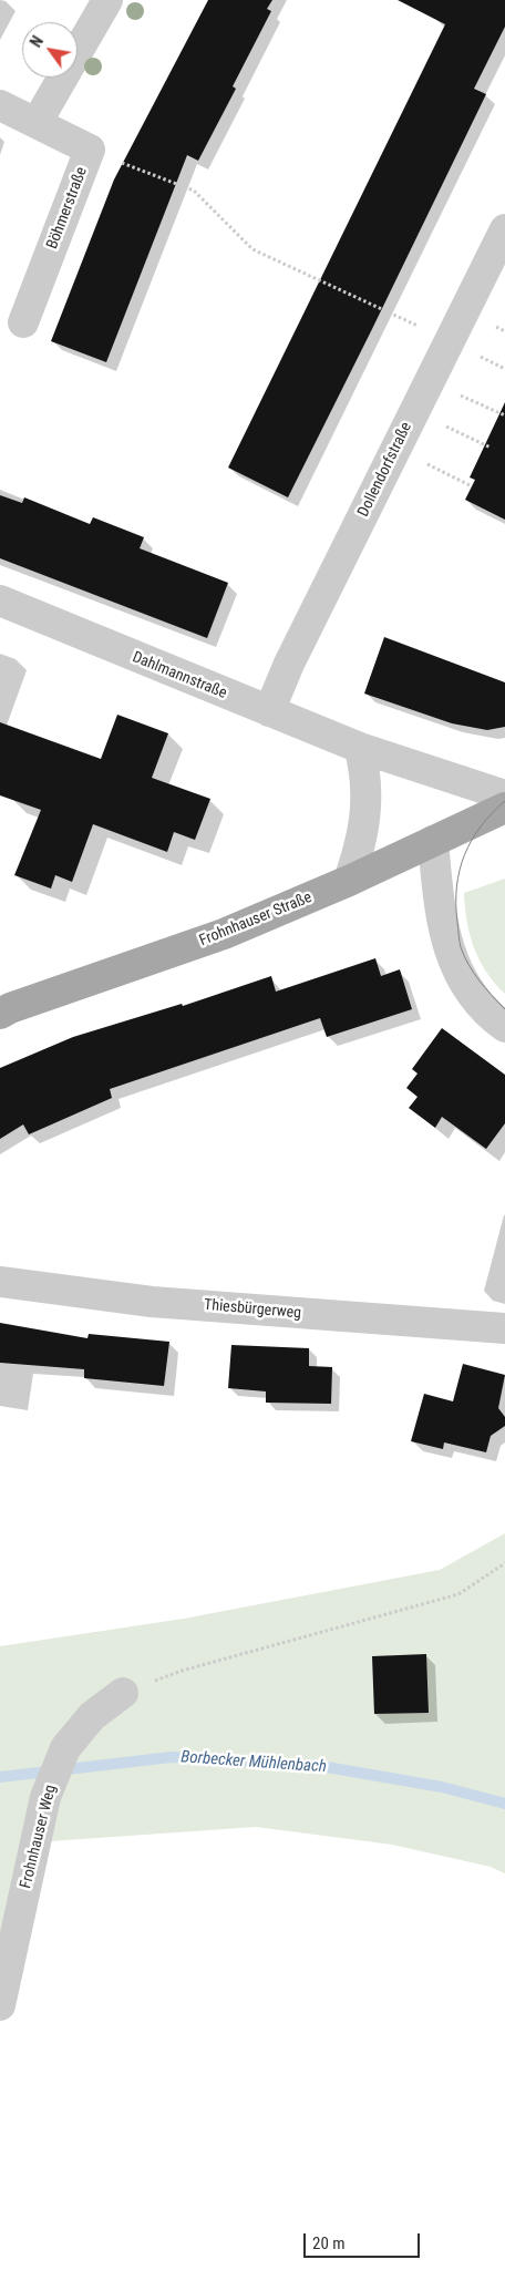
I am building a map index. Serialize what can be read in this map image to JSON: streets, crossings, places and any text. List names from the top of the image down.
{
  "streets": {
    "main road": ["Frohnhauser Straße"],
    "street": [
      "Böhmerstraße",
      "Dollendorfstraße",
      "Dahlmannstraße",
      "Thiesbürgerweg",
      "Frohnhauser Weg"
    ]
  },
  "crossings": [
    ["Dollendorfstraße", "Dahlmannstraße"]
  ],
  "water": ["Borbecker Mühlenbach"],
  "scale_bar": "20 m",
  "north": "top left"
}
